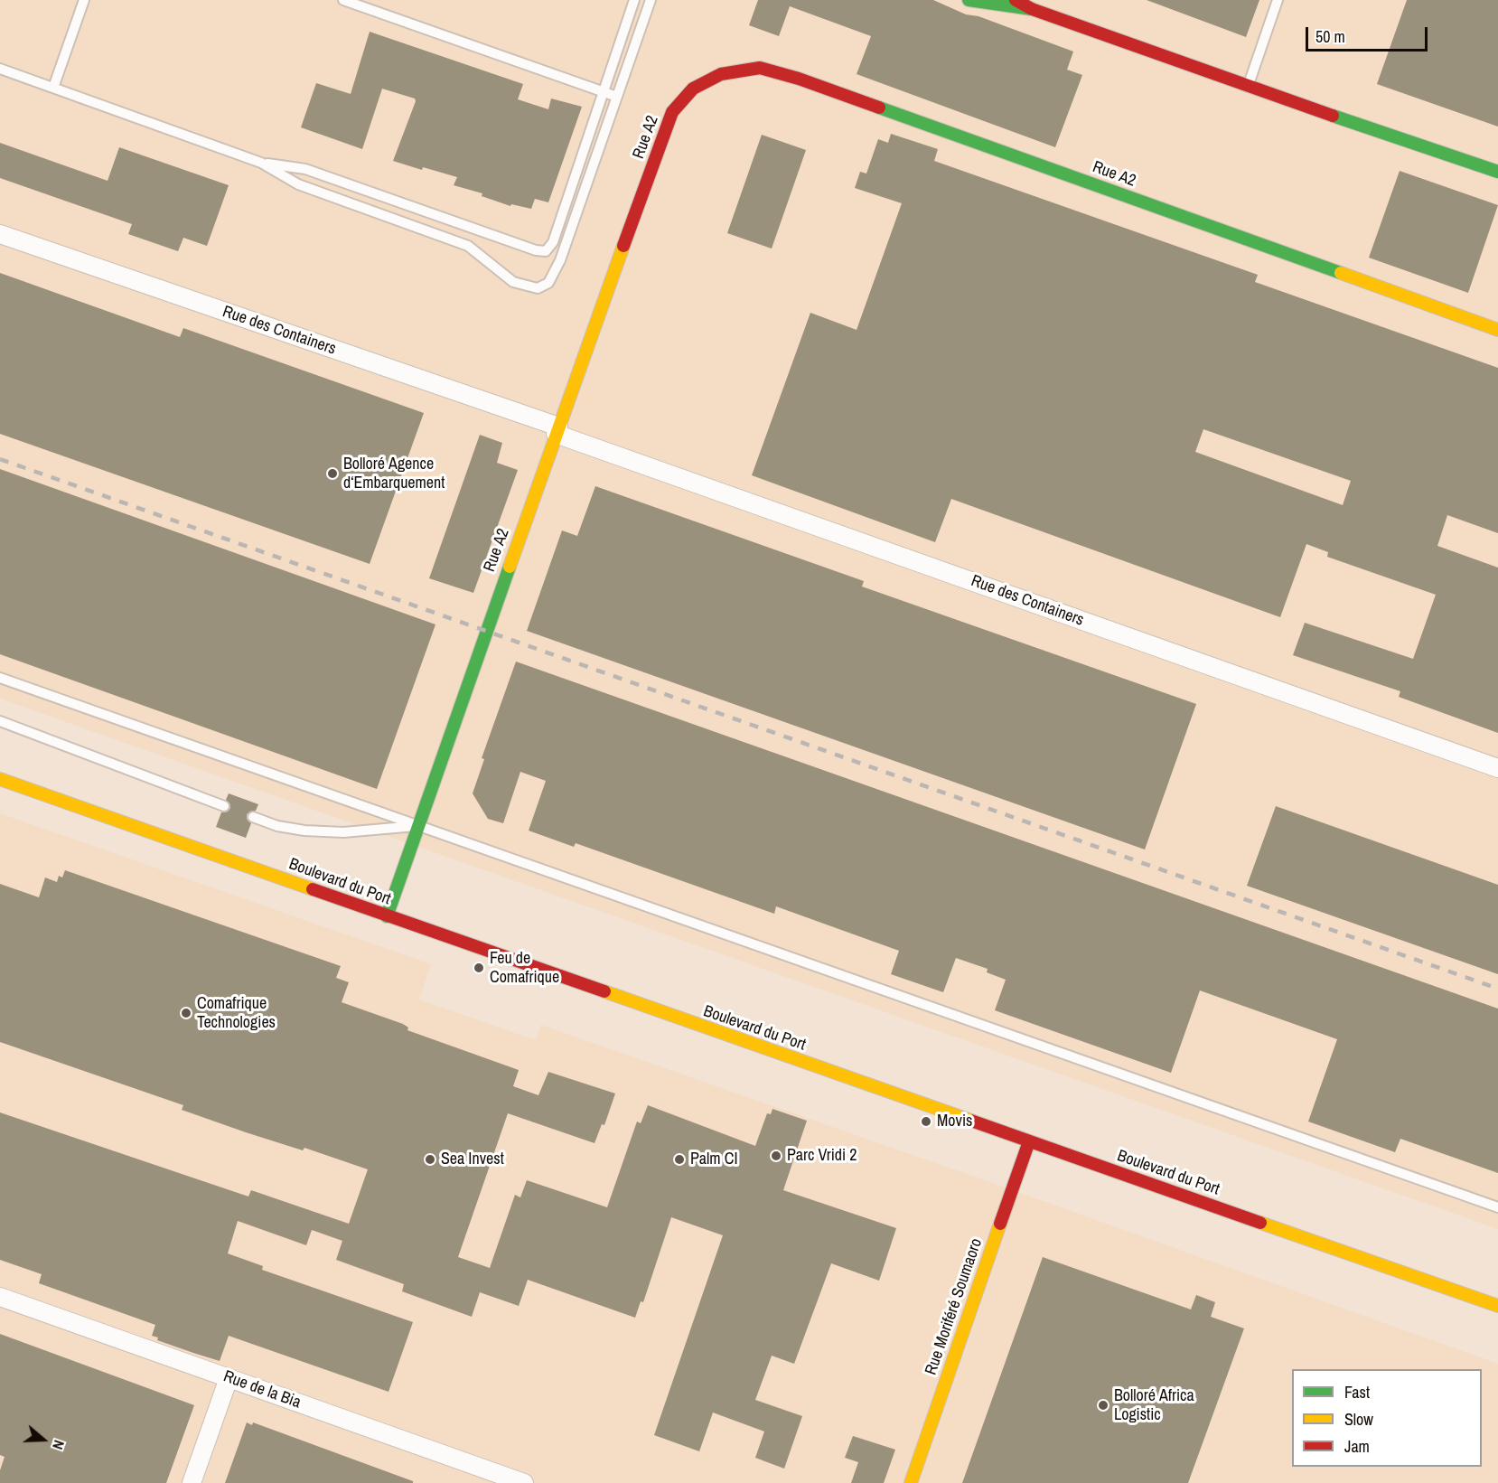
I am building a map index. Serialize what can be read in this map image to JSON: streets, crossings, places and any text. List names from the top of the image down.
{
  "streets": {
    "street": [
      "Rue A2",
      "Rue des Containers",
      "Boulevard du Port",
      "Rue Moriféré Soumaoro",
      "Rue de la Bia"
    ]
  },
  "crossings": [
    ["Rue A2", "Rue des Containers"],
    ["Rue A2", "Boulevard du Port"],
    ["Boulevard du Port", "Rue Moriféré Soumaoro"]
  ],
  "places": [
    "Bolloré Agence d‘Embarquement",
    "Feu de Comafrique",
    "Comafrique Technologies",
    "Movis",
    "Parc Vridi 2",
    "Sea Invest",
    "Palm CI",
    "Bolloré Africa Logistic"
  ],
  "legend": ["Fast", "Slow", "Jam"],
  "scale_bar": "50 m",
  "north": "right"
}
